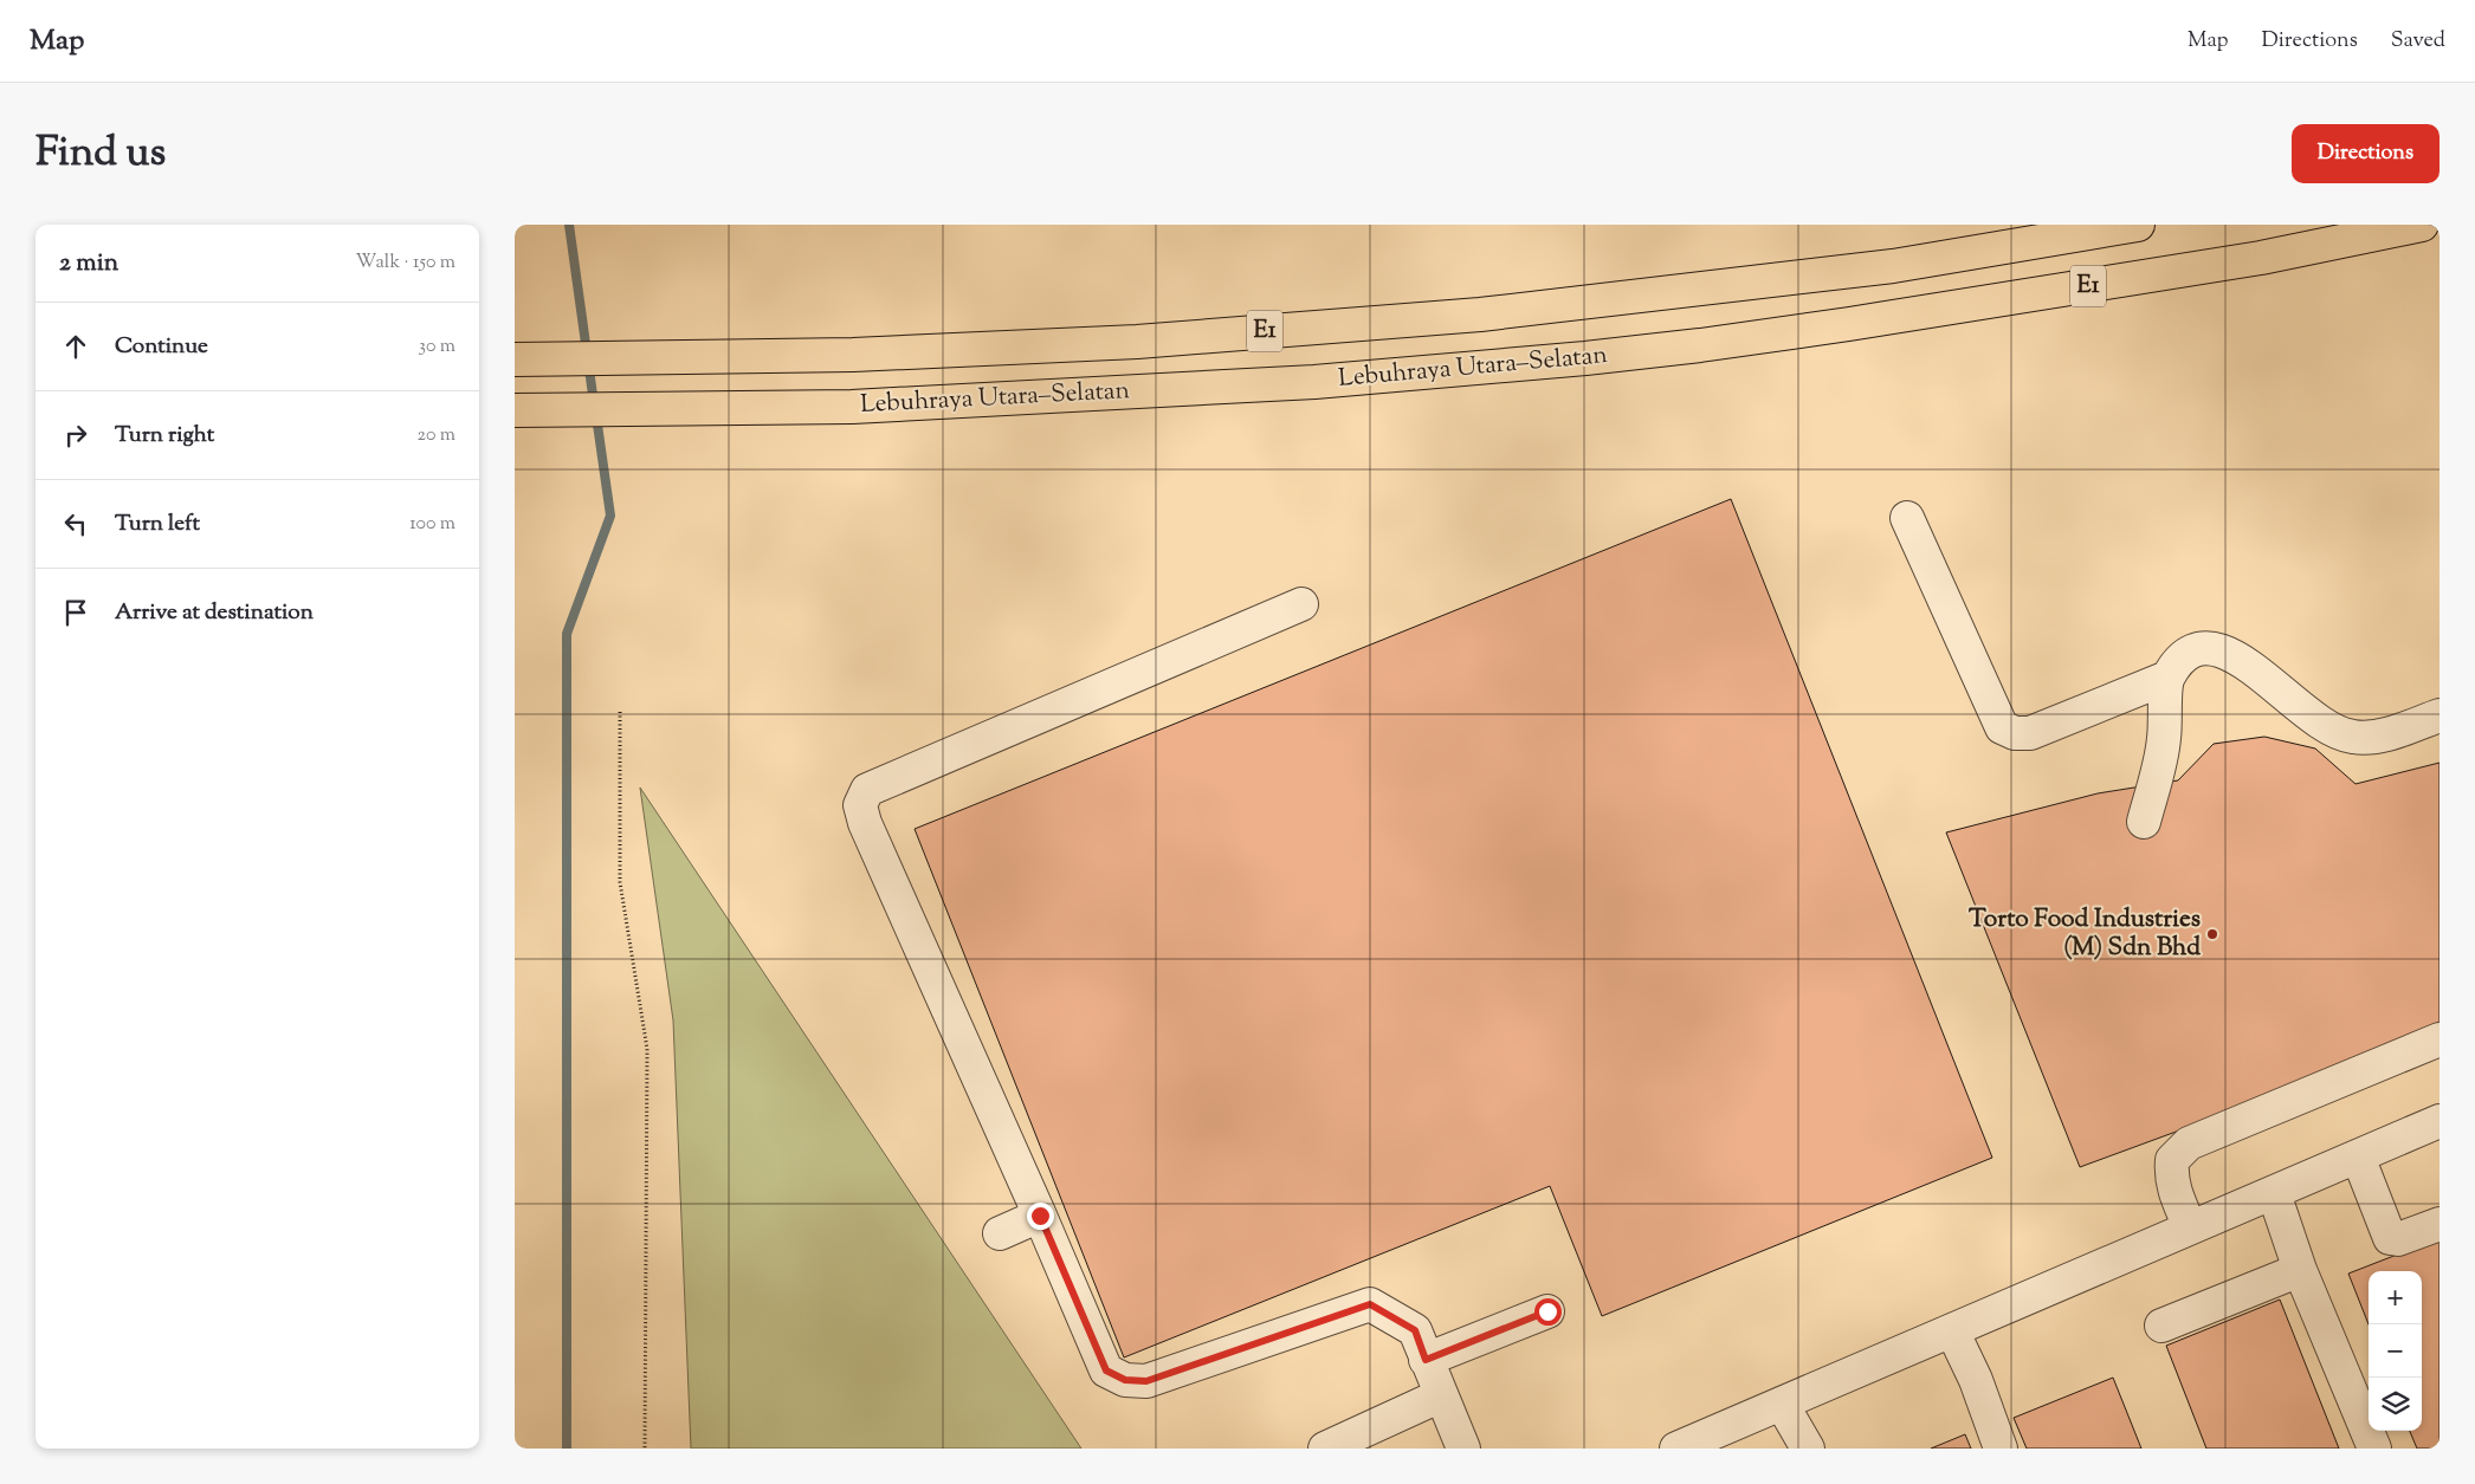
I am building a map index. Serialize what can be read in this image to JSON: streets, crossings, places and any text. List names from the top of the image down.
{
  "streets": {
    "highway": ["E1", "Lebuhraya Utara–Selatan"]
  },
  "places": ["Torto Food Industries (M) Sdn Bhd"],
  "page": {
    "header": "Map",
    "nav": ["Map", "Directions", "Saved"],
    "title": "Find us",
    "buttons": "Directions",
    "heading": ["2 min", "Walk · 150 m"],
    "list": [
      ["Continue", "30 m"],
      ["Turn right", "20 m"],
      ["Turn left", "100 m"],
      "Arrive at destination"
    ],
    "map_buttons": ["+", "−"]
  }
}
